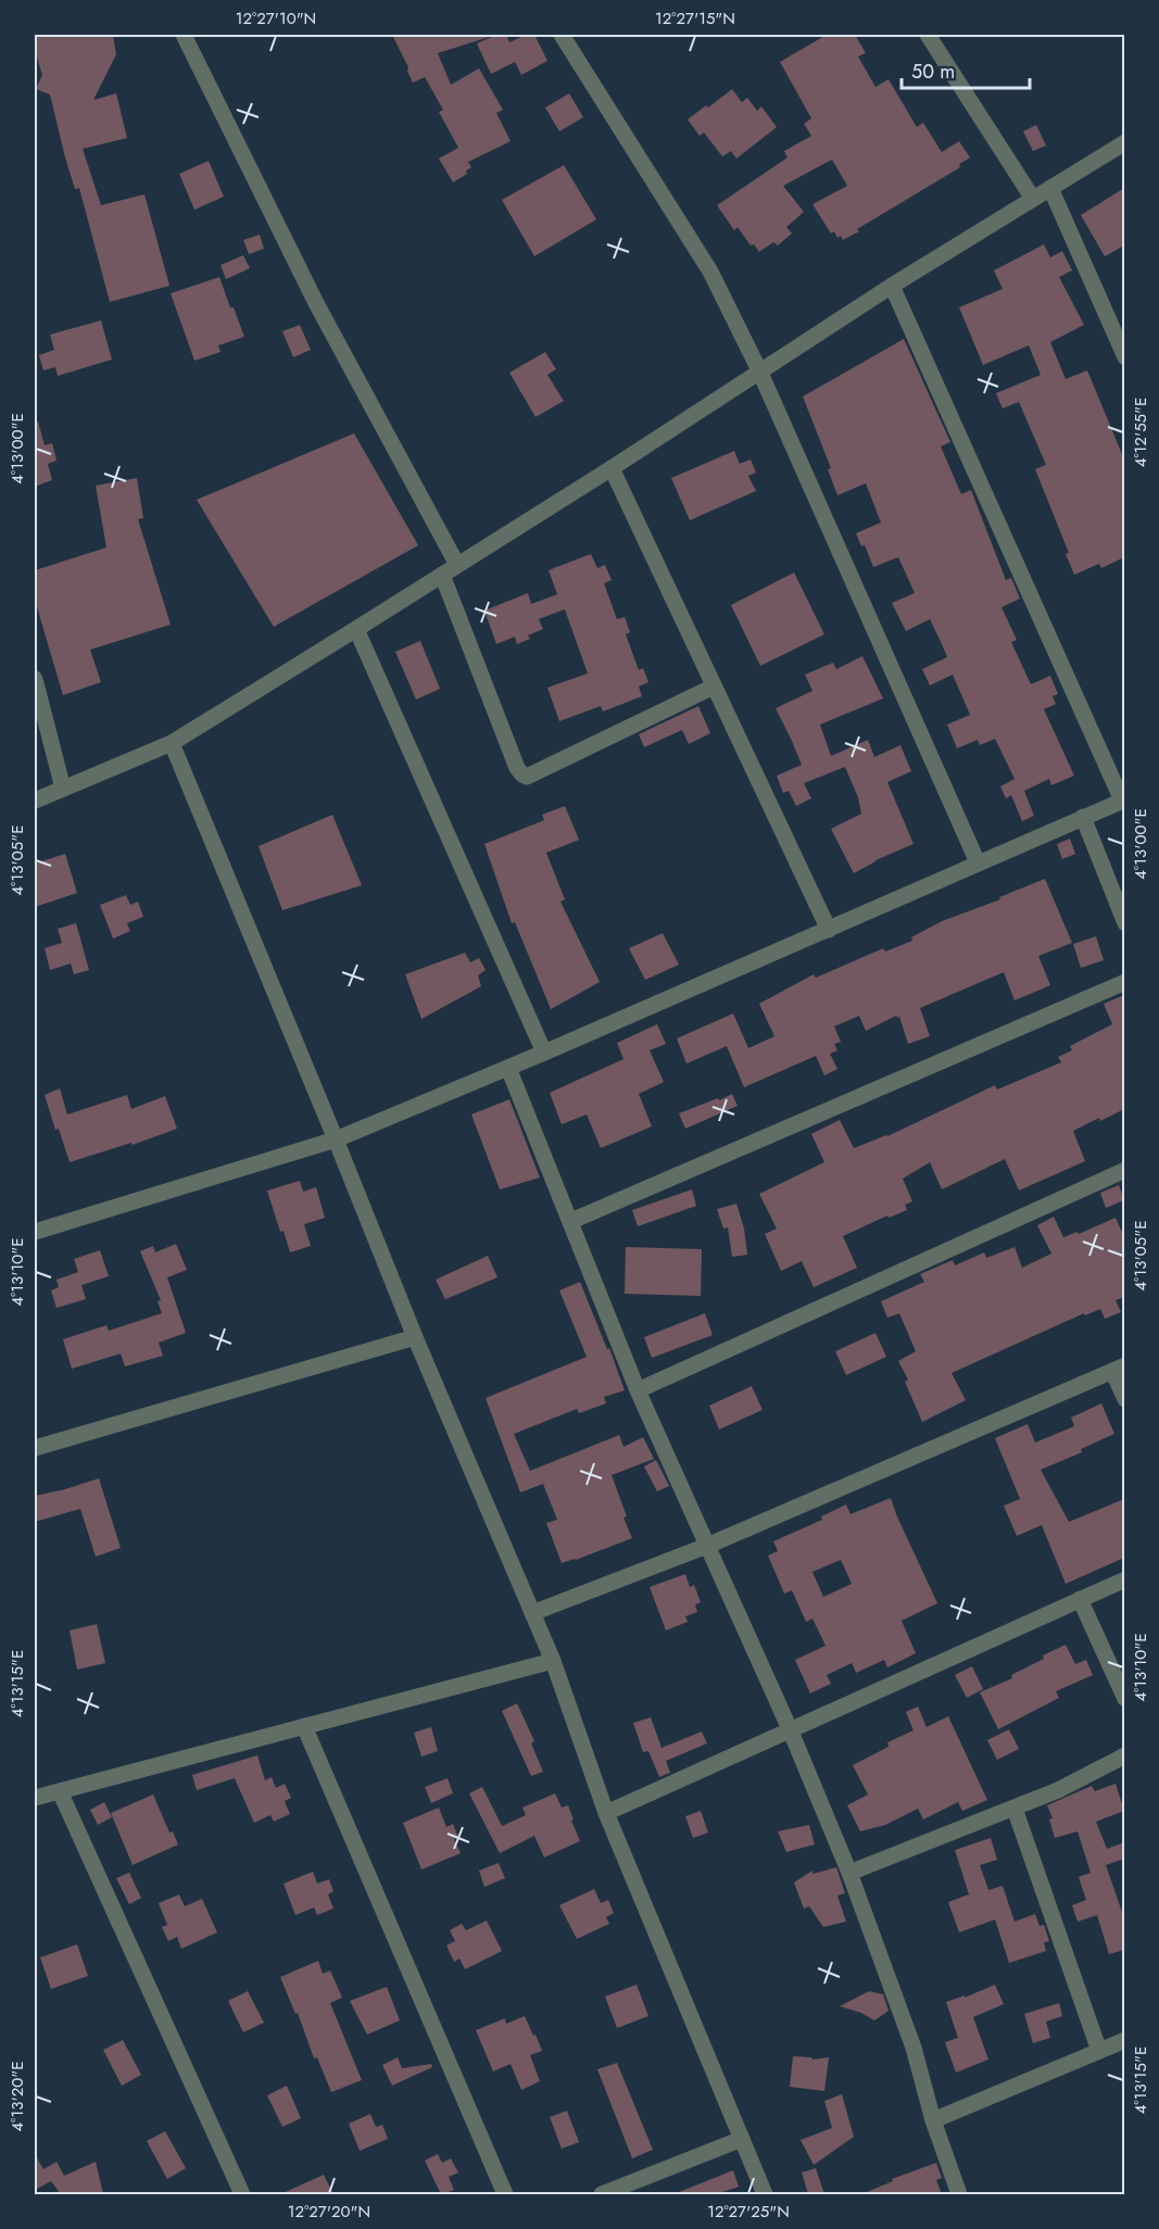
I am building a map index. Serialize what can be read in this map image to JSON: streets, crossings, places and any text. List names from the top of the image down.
{
  "scale_bar": "50 m",
  "coordinates": [
    "12°27'10\"N",
    "12°27'15\"N",
    "4°12'55\"E",
    "4°13'00\"E",
    "4°13'05\"E",
    "4°13'10\"E",
    "4°13'15\"E",
    "4°13'20\"E",
    "12°27'20\"N",
    "12°27'25\"N"
  ]
}
